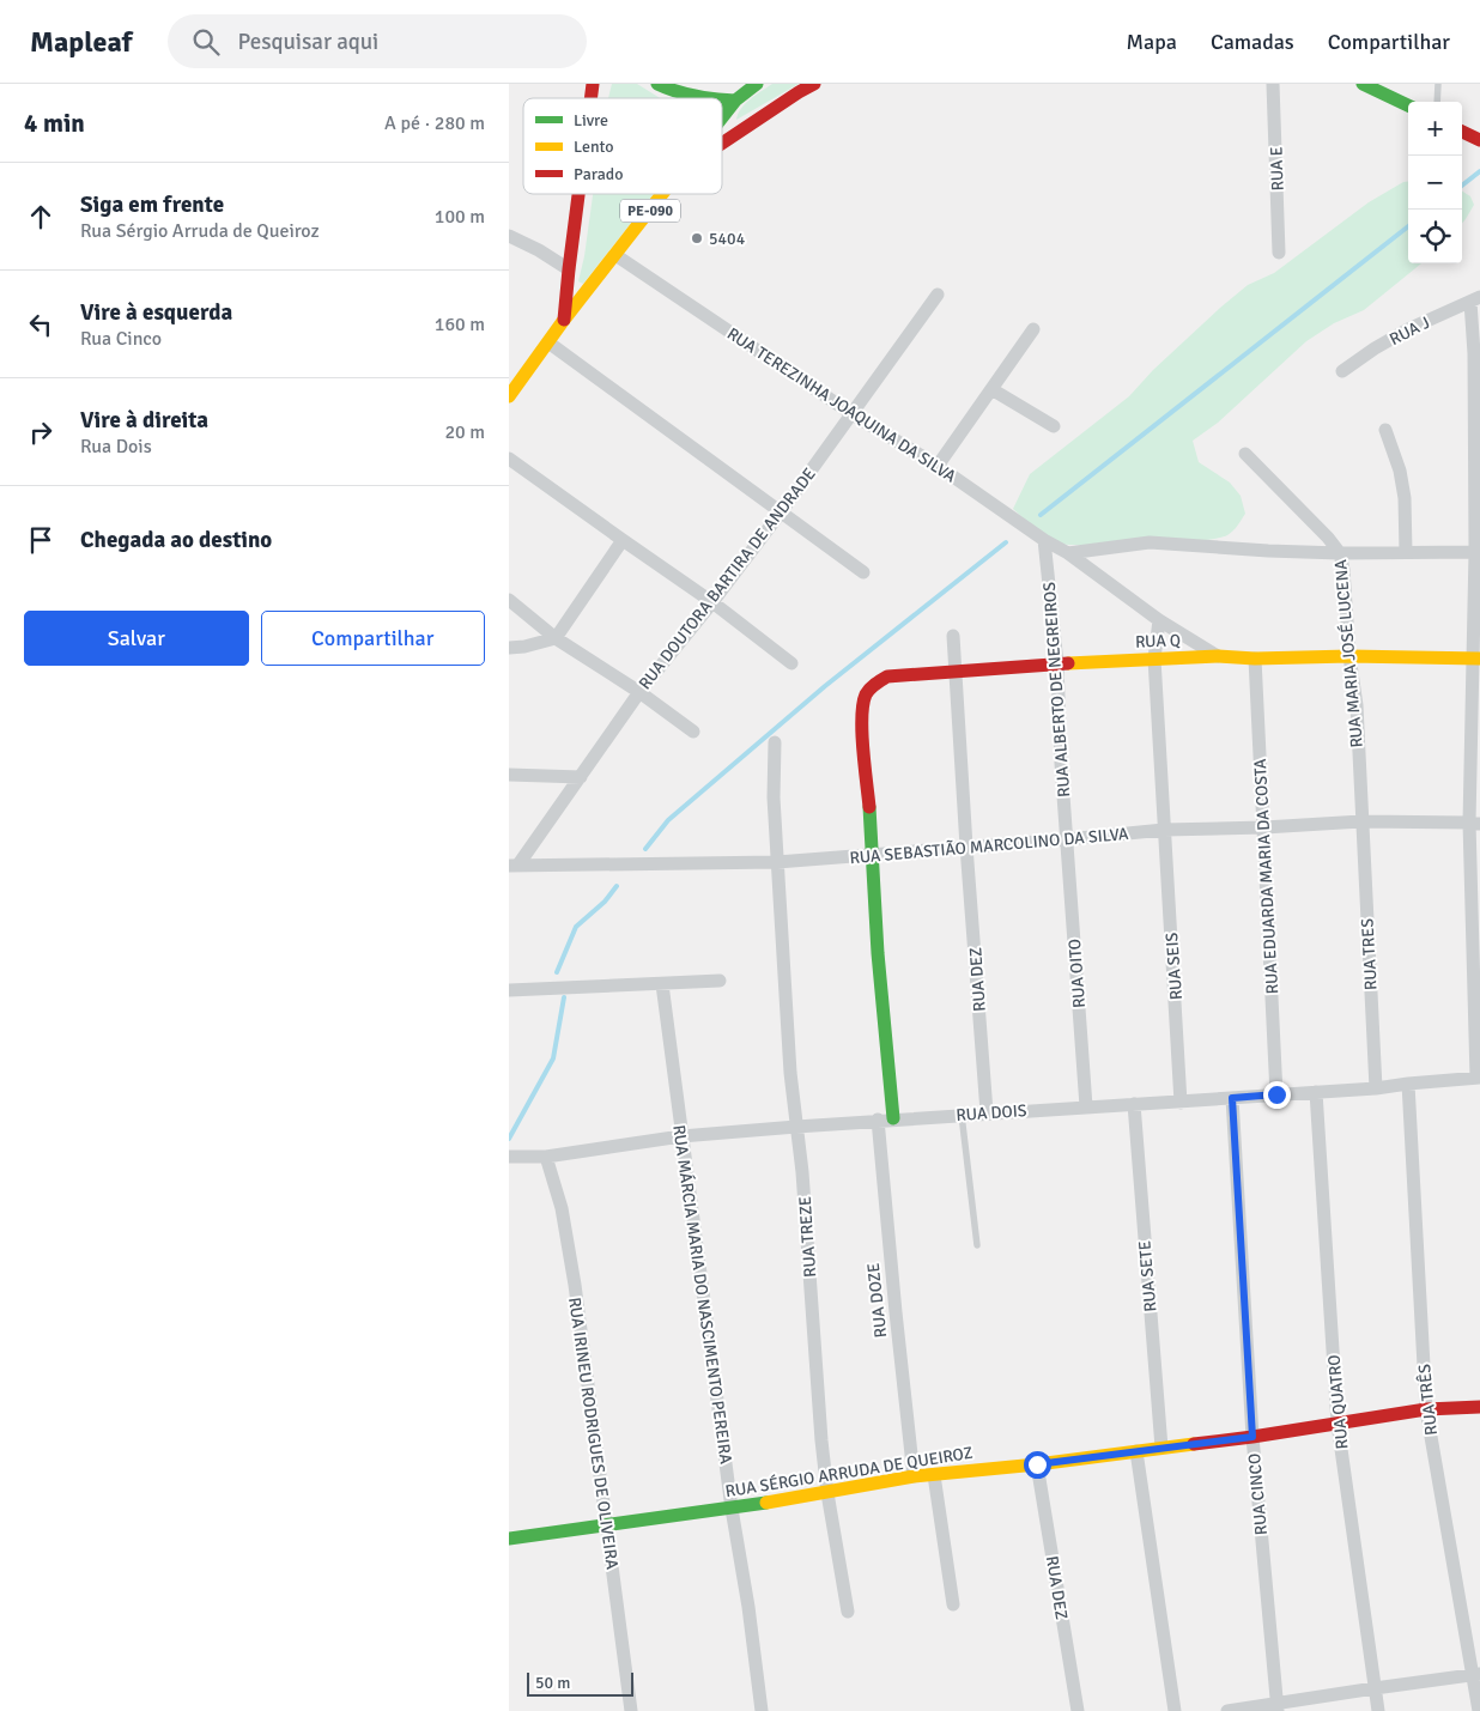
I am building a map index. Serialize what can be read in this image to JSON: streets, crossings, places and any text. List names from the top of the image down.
{
  "streets": {
    "street": [
      "RUA E",
      "PE-090",
      "RUA J",
      "RUA TEREZINHA JOAQUINA DA SILVA",
      "RUA DOUTORA BARTIRA DE ANDRADE",
      "RUA Q",
      "RUA MARIA JOSÉ LUCENA",
      "RUA ALBERTO DE NEGREIROS",
      "RUA SEBASTIÃO MARCOLINO DA SILVA",
      "RUA EDUARDA MARIA DA COSTA",
      "RUA TRES",
      "RUA SEIS",
      "RUA OITO",
      "RUA DEZ",
      "RUA DOIS",
      "RUA TREZE",
      "RUA SETE",
      "RUA MÁRCIA MARIA DO NASCIMENTO PEREIRA",
      "RUA DOZE",
      "RUA TRÊS",
      "RUA QUATRO",
      "RUA IRINEU RODRIGUES DE OLIVEIRA",
      "RUA SÉRGIO ARRUDA DE QUEIROZ",
      "RUA CINCO"
    ]
  },
  "crossings": [
    ["PE-090", "RUA TEREZINHA JOAQUINA DA SILVA"],
    ["RUA TEREZINHA JOAQUINA DA SILVA", "RUA DOUTORA BARTIRA DE ANDRADE"],
    ["RUA TEREZINHA JOAQUINA DA SILVA", "RUA Q"],
    ["RUA TEREZINHA JOAQUINA DA SILVA", "RUA ALBERTO DE NEGREIROS"],
    ["RUA TEREZINHA JOAQUINA DA SILVA", "RUA SEIS"],
    ["RUA DOUTORA BARTIRA DE ANDRADE", "RUA SEBASTIÃO MARCOLINO DA SILVA"],
    ["RUA Q", "RUA MARIA JOSÉ LUCENA"],
    ["RUA Q", "RUA ALBERTO DE NEGREIROS"],
    ["RUA Q", "RUA SEBASTIÃO MARCOLINO DA SILVA"],
    ["RUA Q", "RUA EDUARDA MARIA DA COSTA"],
    ["RUA Q", "RUA SEIS"],
    ["RUA Q", "RUA DEZ"],
    ["RUA MARIA JOSÉ LUCENA", "RUA SEBASTIÃO MARCOLINO DA SILVA"],
    ["RUA MARIA JOSÉ LUCENA", "RUA TRES"],
    ["RUA ALBERTO DE NEGREIROS", "RUA SEBASTIÃO MARCOLINO DA SILVA"],
    ["RUA ALBERTO DE NEGREIROS", "RUA OITO"],
    ["RUA SEBASTIÃO MARCOLINO DA SILVA", "RUA EDUARDA MARIA DA COSTA"],
    ["RUA SEBASTIÃO MARCOLINO DA SILVA", "RUA TRES"],
    ["RUA SEBASTIÃO MARCOLINO DA SILVA", "RUA SEIS"],
    ["RUA SEBASTIÃO MARCOLINO DA SILVA", "RUA OITO"],
    ["RUA SEBASTIÃO MARCOLINO DA SILVA", "RUA DEZ"],
    ["RUA SEBASTIÃO MARCOLINO DA SILVA", "RUA TREZE"],
    ["RUA EDUARDA MARIA DA COSTA", "RUA DOIS"],
    ["RUA TRES", "RUA DOIS"],
    ["RUA SEIS", "RUA DOIS"],
    ["RUA OITO", "RUA DOIS"],
    ["RUA DEZ", "RUA DOIS"],
    ["RUA DEZ", "RUA SÉRGIO ARRUDA DE QUEIROZ"],
    ["RUA DOIS", "RUA TREZE"],
    ["RUA DOIS", "RUA SETE"],
    ["RUA DOIS", "RUA MÁRCIA MARIA DO NASCIMENTO PEREIRA"],
    ["RUA DOIS", "RUA DOZE"],
    ["RUA DOIS", "RUA TRÊS"],
    ["RUA DOIS", "RUA QUATRO"],
    ["RUA DOIS", "RUA IRINEU RODRIGUES DE OLIVEIRA"],
    ["RUA DOIS", "RUA CINCO"],
    ["RUA TREZE", "RUA SÉRGIO ARRUDA DE QUEIROZ"],
    ["RUA SETE", "RUA SÉRGIO ARRUDA DE QUEIROZ"],
    ["RUA MÁRCIA MARIA DO NASCIMENTO PEREIRA", "RUA SÉRGIO ARRUDA DE QUEIROZ"],
    ["RUA DOZE", "RUA SÉRGIO ARRUDA DE QUEIROZ"],
    ["RUA TRÊS", "RUA SÉRGIO ARRUDA DE QUEIROZ"],
    ["RUA QUATRO", "RUA SÉRGIO ARRUDA DE QUEIROZ"],
    ["RUA IRINEU RODRIGUES DE OLIVEIRA", "RUA SÉRGIO ARRUDA DE QUEIROZ"],
    ["RUA SÉRGIO ARRUDA DE QUEIROZ", "RUA CINCO"]
  ],
  "places": ["5404"],
  "legend": ["Livre", "Lento", "Parado"],
  "scale_bar": "50 m",
  "page": {
    "header": "Mapleaf",
    "search": "Pesquisar aqui",
    "nav": ["Mapa", "Camadas", "Compartilhar"],
    "heading": ["4 min", "A pé · 280 m"],
    "map_buttons": ["+", "−"],
    "list": [
      ["Siga em frente", "Rua Sérgio Arruda de Queiroz", "100 m"],
      ["Vire à esquerda", "Rua Cinco", "160 m"],
      ["Vire à direita", "Rua Dois", "20 m"],
      "Chegada ao destino"
    ],
    "buttons": ["Salvar", "Compartilhar"],
    "scale": "50 m"
  }
}
